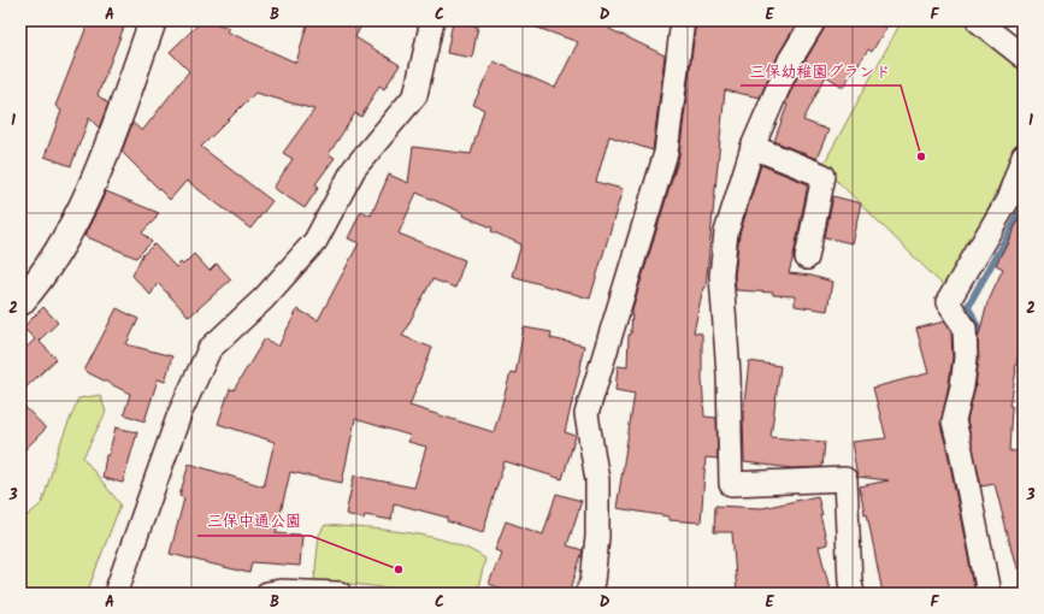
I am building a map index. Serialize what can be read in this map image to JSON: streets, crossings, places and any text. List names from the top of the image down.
{
  "places": ["三保幼稚園グランド", "三保中通公園"],
  "grid": {
    "columns": [
      "A",
      "B",
      "C",
      "D",
      "E",
      "F"
    ],
    "rows": ["1", "2", "3"]
  }
}
